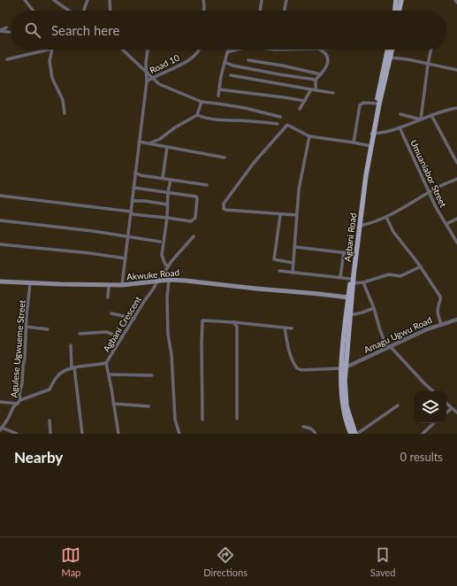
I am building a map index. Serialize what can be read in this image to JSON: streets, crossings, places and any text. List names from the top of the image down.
{
  "streets": {
    "main road": ["Agbani Road", "Akwuke Road"],
    "street": [
      "Road 10",
      "Umuaniabor Street",
      "Agbani Crescent",
      "Amagu Ugwu Road",
      "Agulese Ugwueme Street"
    ]
  },
  "crossings": [
    ["Agbani Road", "Akwuke Road"],
    ["Agbani Road", "Amagu Ugwu Road"],
    ["Akwuke Road", "Agbani Crescent"],
    ["Akwuke Road", "Agulese Ugwueme Street"],
    ["Agbani Crescent", "Agulese Ugwueme Street"]
  ],
  "page": {
    "search": "Search here",
    "heading": ["Nearby", "0 results"],
    "nav": ["Map", "Directions", "Saved"]
  }
}
